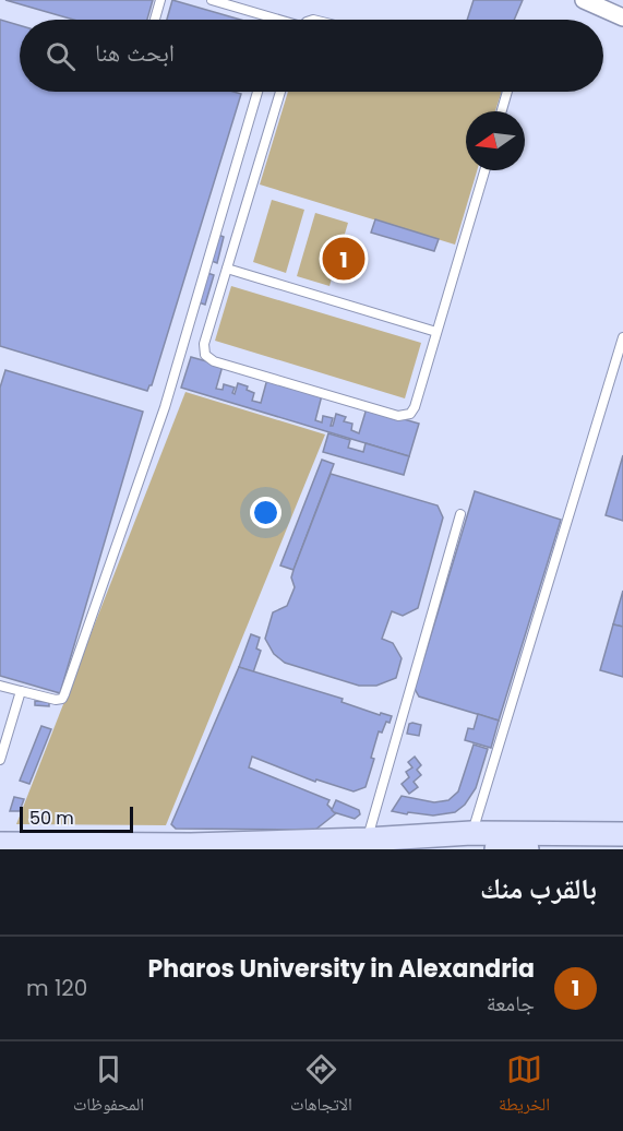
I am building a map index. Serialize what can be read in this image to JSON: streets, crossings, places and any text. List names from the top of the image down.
{
  "scale_bar": "50 m",
  "north": "left",
  "page": {
    "search": "ابحث هنا",
    "pins": "1",
    "scale": "50 m",
    "heading": "بالقرب منك",
    "list": [
      {
        "mark": "1",
        "name": "Pharos University in Alexandria",
        "note": "جامعة",
        "value": "120 m"
      }
    ],
    "nav": ["الخريطة", "الاتجاهات", "المحفوظات"]
  }
}
